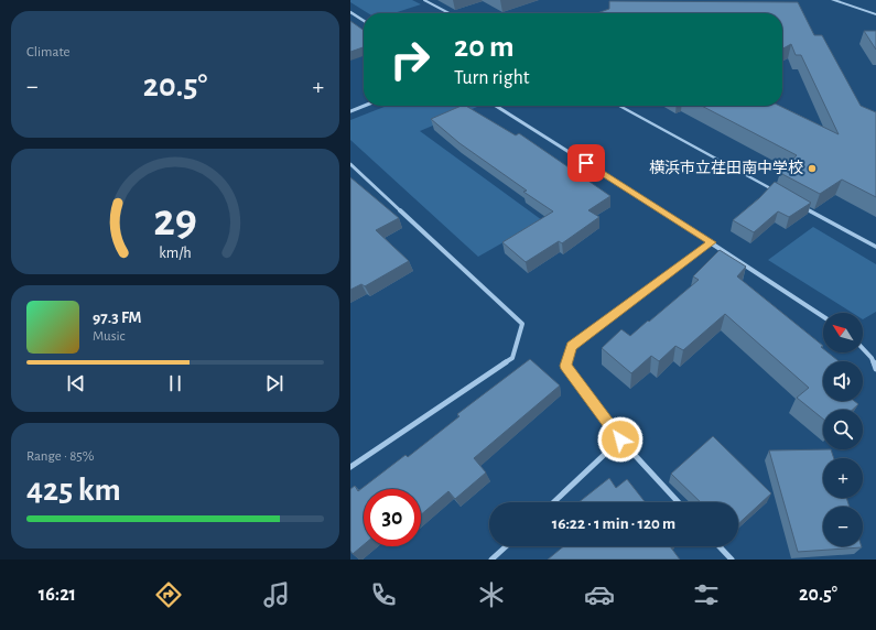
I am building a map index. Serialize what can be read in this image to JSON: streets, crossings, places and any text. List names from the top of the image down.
{
  "places": ["横浜市立荏田南中学校"],
  "north": "top left",
  "page": {
    "tile": [
      "Climate",
      ["Range · 85%", "425 km"]
    ],
    "turn": ["20 m", "Turn right"],
    "heat": ["−", "20.5°", "+"],
    "song": ["97.3 FM", "Music"],
    "map_buttons": ["+", "−"],
    "limit": "30",
    "trip": "16:22 · 1 min · 120 m",
    "tabs": ["16:21", "20.5°"],
    "gauge": ["29", "km/h"]
  }
}
